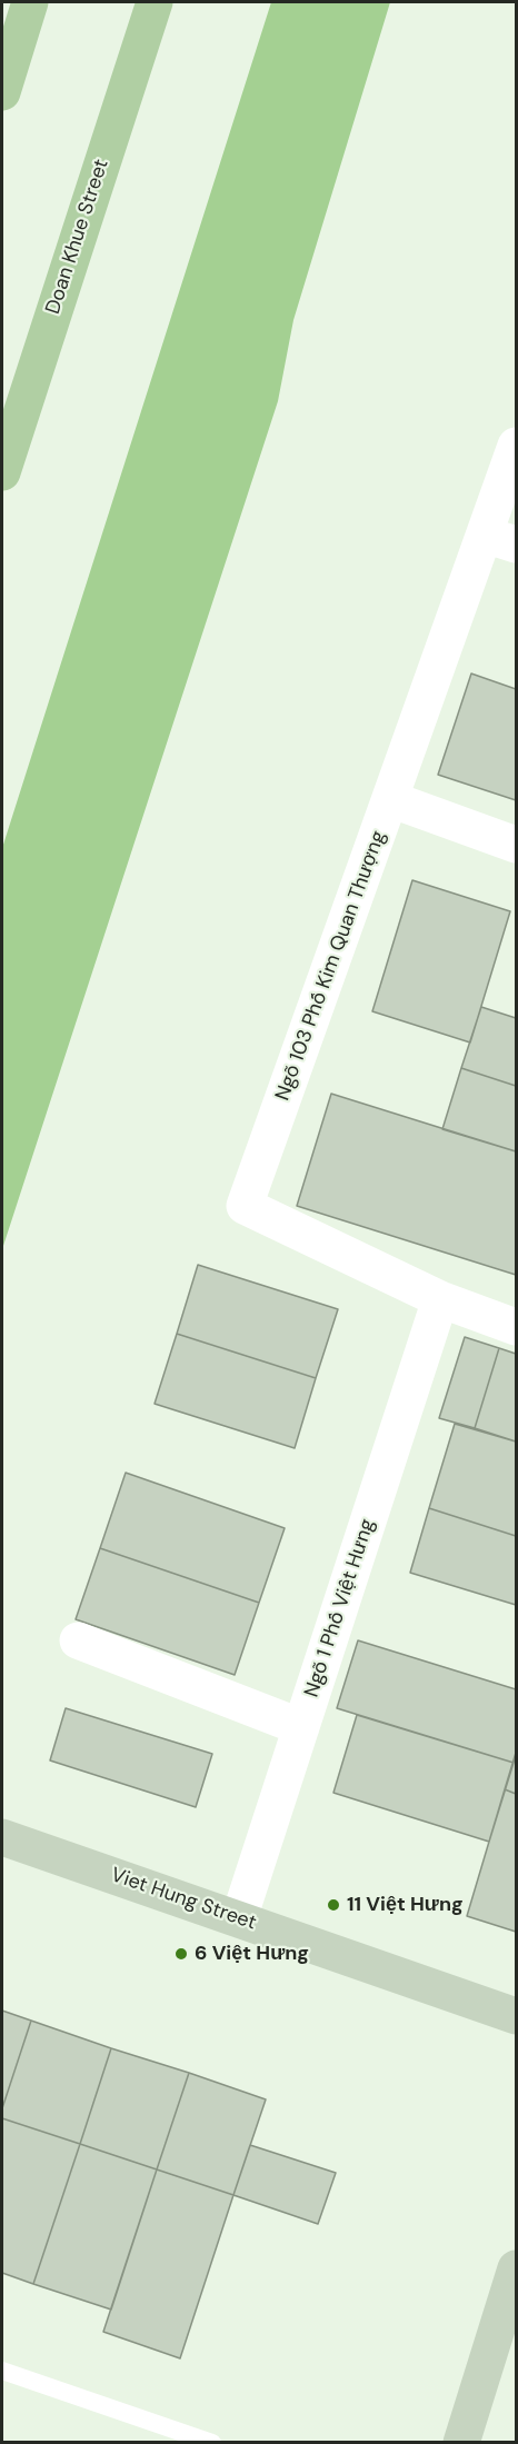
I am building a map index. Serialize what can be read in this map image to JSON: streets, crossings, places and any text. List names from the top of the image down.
{
  "streets": {
    "main road": ["Doan Khue Street"],
    "street": ["Ngõ 103 Phố Kim Quan Thượng", "Ngõ 1 Phố Việt Hưng", "Viet Hung Street"]
  },
  "crossings": [
    ["Ngõ 103 Phố Kim Quan Thượng", "Ngõ 1 Phố Việt Hưng"],
    ["Ngõ 1 Phố Việt Hưng", "Viet Hung Street"]
  ],
  "places": ["11 Việt Hưng", "6 Việt Hưng"]
}
